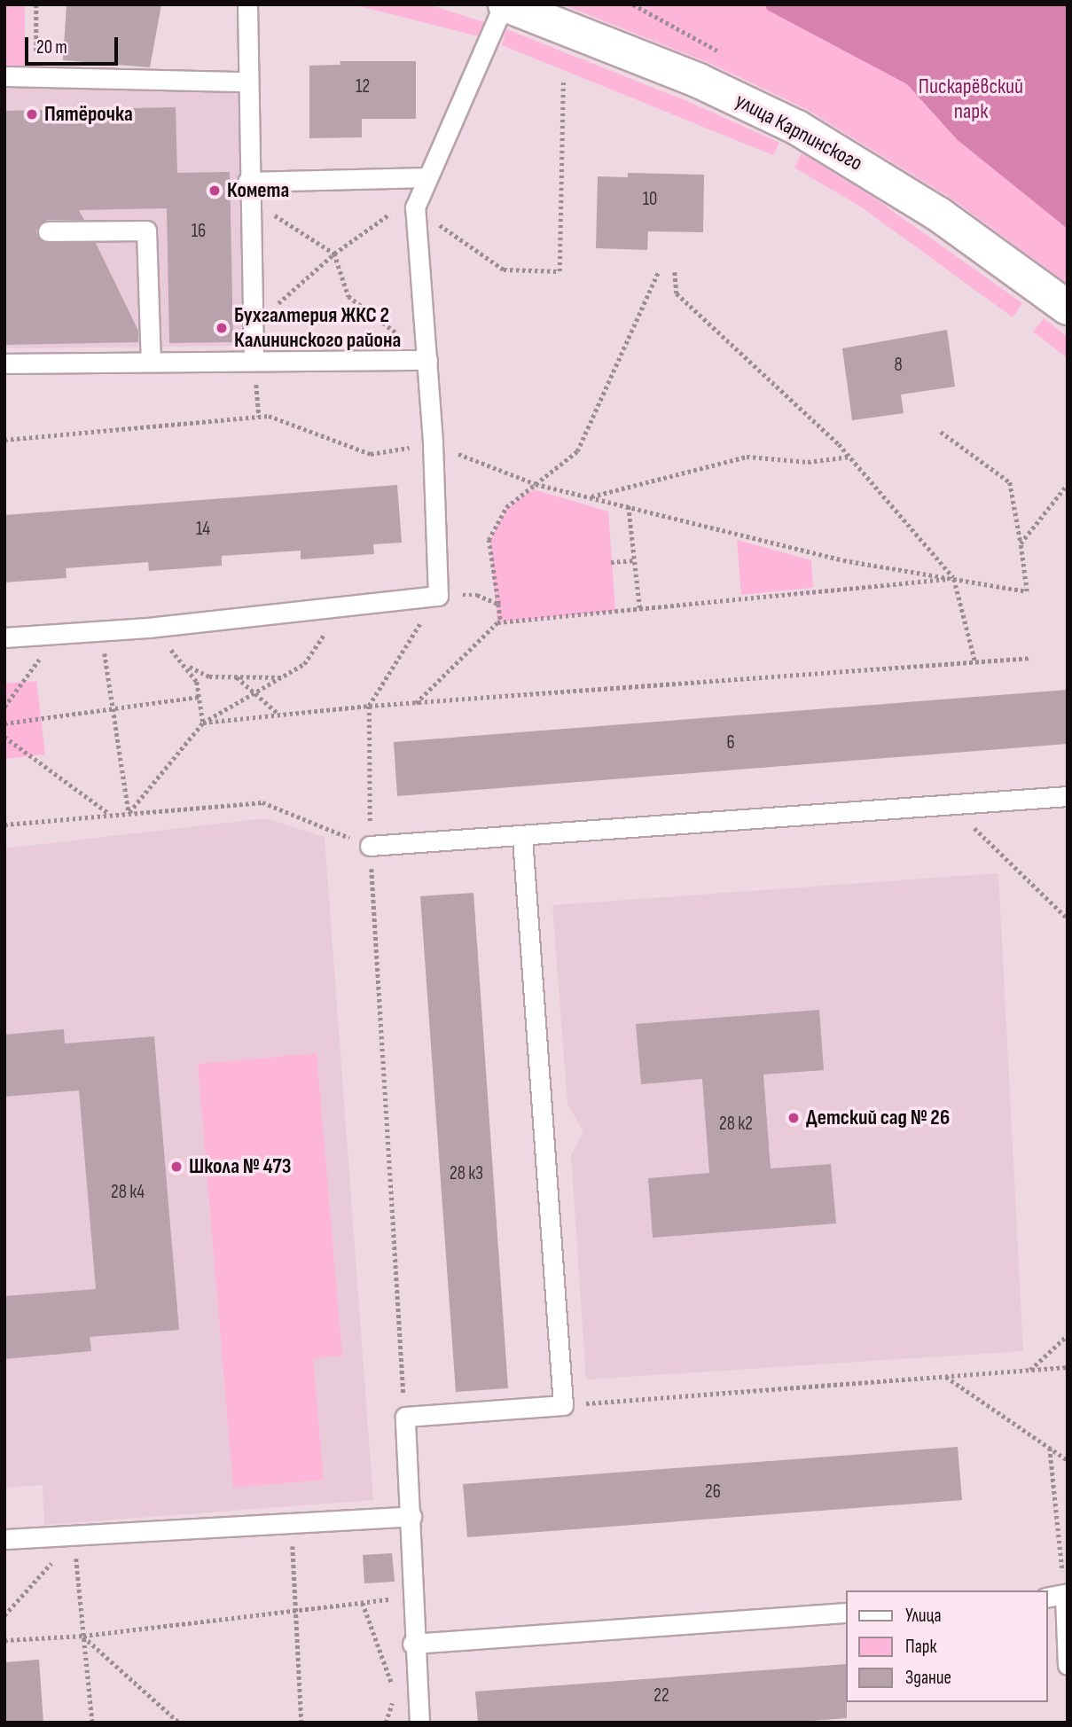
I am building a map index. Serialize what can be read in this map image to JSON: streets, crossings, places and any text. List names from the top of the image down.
{
  "streets": {
    "street": ["улица Карпинского"]
  },
  "parks": ["Пискарёвский парк"],
  "places": [
    "Пятёрочка",
    "Комета",
    "Бухгалтерия ЖКС 2 Калининского района",
    "Детский сад № 26",
    "Школа № 473"
  ],
  "house_numbers": [
    "12",
    "10",
    "16",
    "8",
    "14",
    "6",
    "28 к2",
    "28 к3",
    "28 к4",
    "26",
    "22"
  ],
  "legend": ["Улица", "Парк", "Здание"],
  "scale_bar": "20 m"
}
